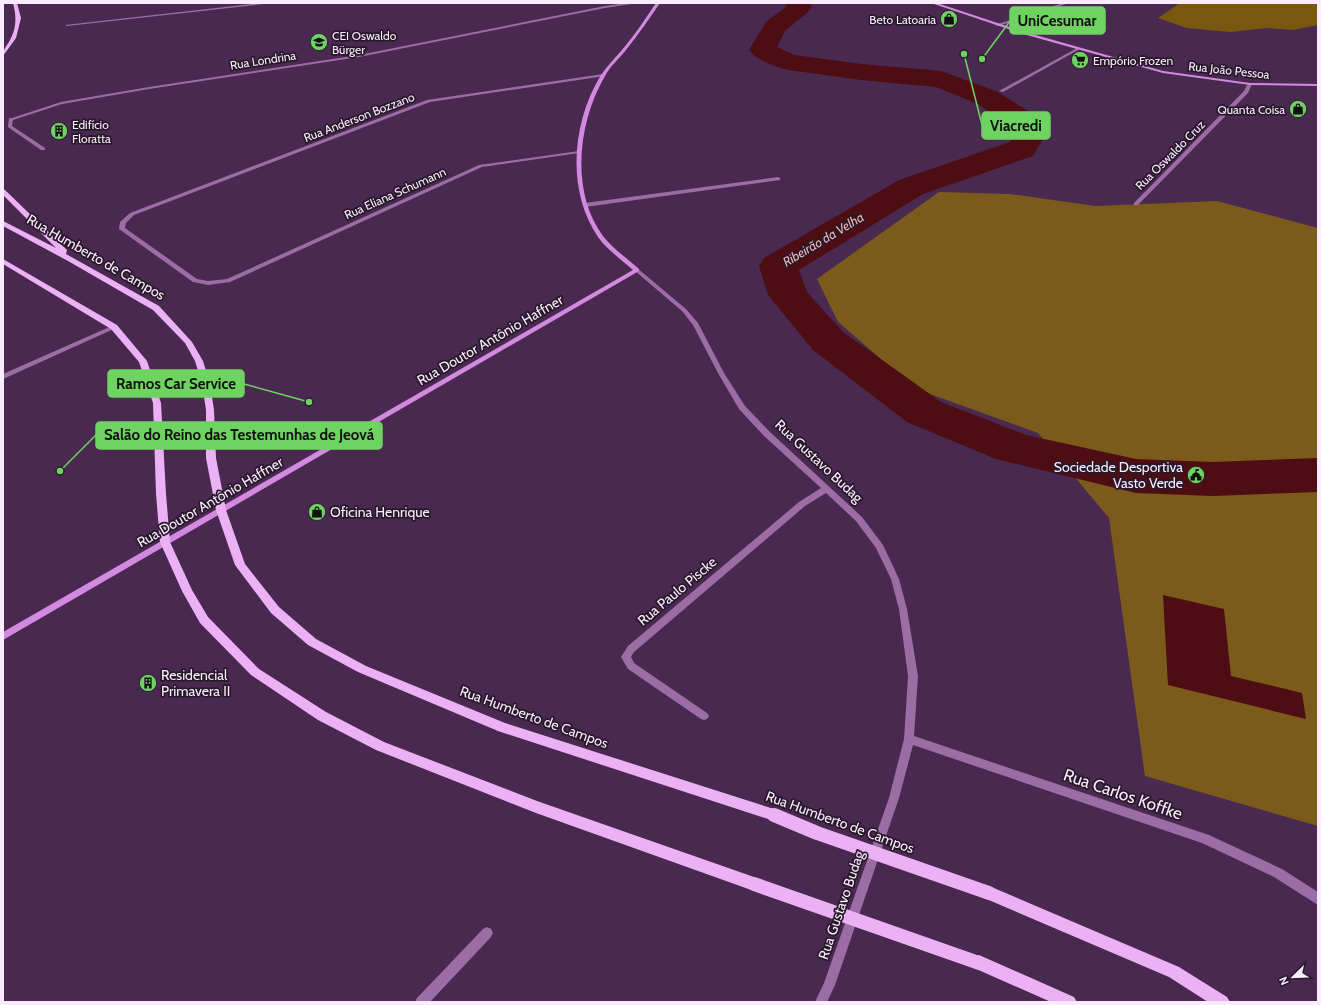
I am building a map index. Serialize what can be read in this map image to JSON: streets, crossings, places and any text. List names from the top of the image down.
{
  "streets": {
    "main road": ["Rua Humberto de Campos"],
    "street": [
      "Rua Londrina",
      "Rua João Pessoa",
      "Rua Anderson Bozzano",
      "Rua Oswaldo Cruz",
      "Rua Eliana Schumann",
      "Rua Doutor Antônio Haffner",
      "Rua Gustavo Budag",
      "Rua Paulo Piscke",
      "Rua Carlos Koffke"
    ]
  },
  "crossings": [
    ["Rua João Pessoa", "Rua Oswaldo Cruz"],
    ["Rua Anderson Bozzano", "Rua Eliana Schumann"],
    ["Rua Anderson Bozzano", "Rua Gustavo Budag"],
    ["Rua Eliana Schumann", "Rua Gustavo Budag"],
    ["Rua Humberto de Campos", "Rua Doutor Antônio Haffner"],
    ["Rua Doutor Antônio Haffner", "Rua Gustavo Budag"],
    ["Rua Gustavo Budag", "Rua Paulo Piscke"],
    ["Rua Gustavo Budag", "Rua Carlos Koffke"]
  ],
  "water": ["Ribeirão da Velha"],
  "places": {
    "shop": ["Beto Latoaria", "Quanta Coisa", "Oficina Henrique"],
    "school or university": ["CEI Oswaldo Bürger"],
    "other": [
      "Viacredi",
      "UniCesumar",
      "Ramos Car Service",
      "Salão do Reino das Testemunhas de Jeová"
    ],
    "supermarket": ["Empório Frozen"],
    "building": ["Edifício Floratta", "Residencial Primavera II"],
    "public building": ["Sociedade Desportiva Vasto Verde"]
  },
  "north": "bottom left"
}
